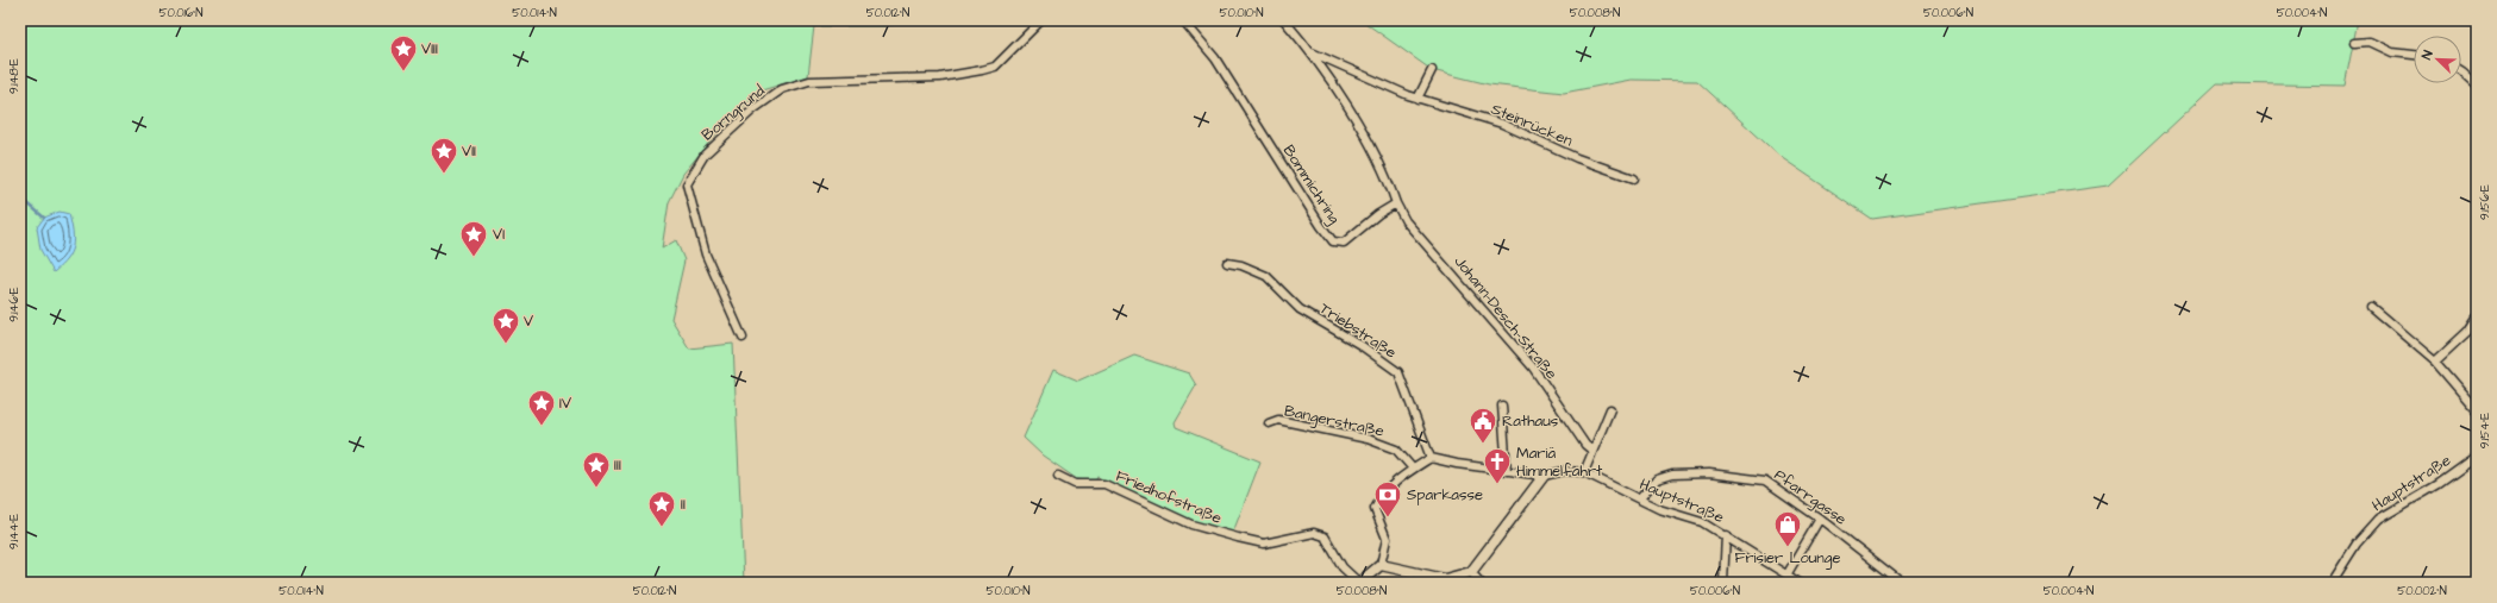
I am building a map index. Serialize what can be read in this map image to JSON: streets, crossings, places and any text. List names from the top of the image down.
{
  "streets": {
    "street": [
      "Borngrund",
      "Steinrücken",
      "Bommichring",
      "Johann-Desch-Straße",
      "Triebstraße",
      "Bangerstraße",
      "Hauptstraße",
      "Friedhofstraße",
      "Pfarrgasse"
    ]
  },
  "crossings": [
    ["Bommichring", "Johann-Desch-Straße"],
    ["Triebstraße", "Hauptstraße"],
    ["Hauptstraße", "Pfarrgasse"]
  ],
  "places": {
    "place": [
      "VIII",
      "VII",
      "VI",
      "V",
      "IV",
      "III",
      "II"
    ],
    "public building": ["Rathaus"],
    "church": ["Mariä Himmelfahrt"],
    "bank": ["Sparkasse"],
    "shop": ["Frisier Lounge"]
  },
  "north": "top left",
  "coordinates": [
    "50.016°N",
    "50.014°N",
    "50.012°N",
    "50.010°N",
    "50.008°N",
    "50.006°N",
    "50.004°N",
    "9.148°E",
    "9.156°E",
    "9.146°E",
    "9.154°E",
    "9.144°E",
    "50.002°N"
  ]
}
